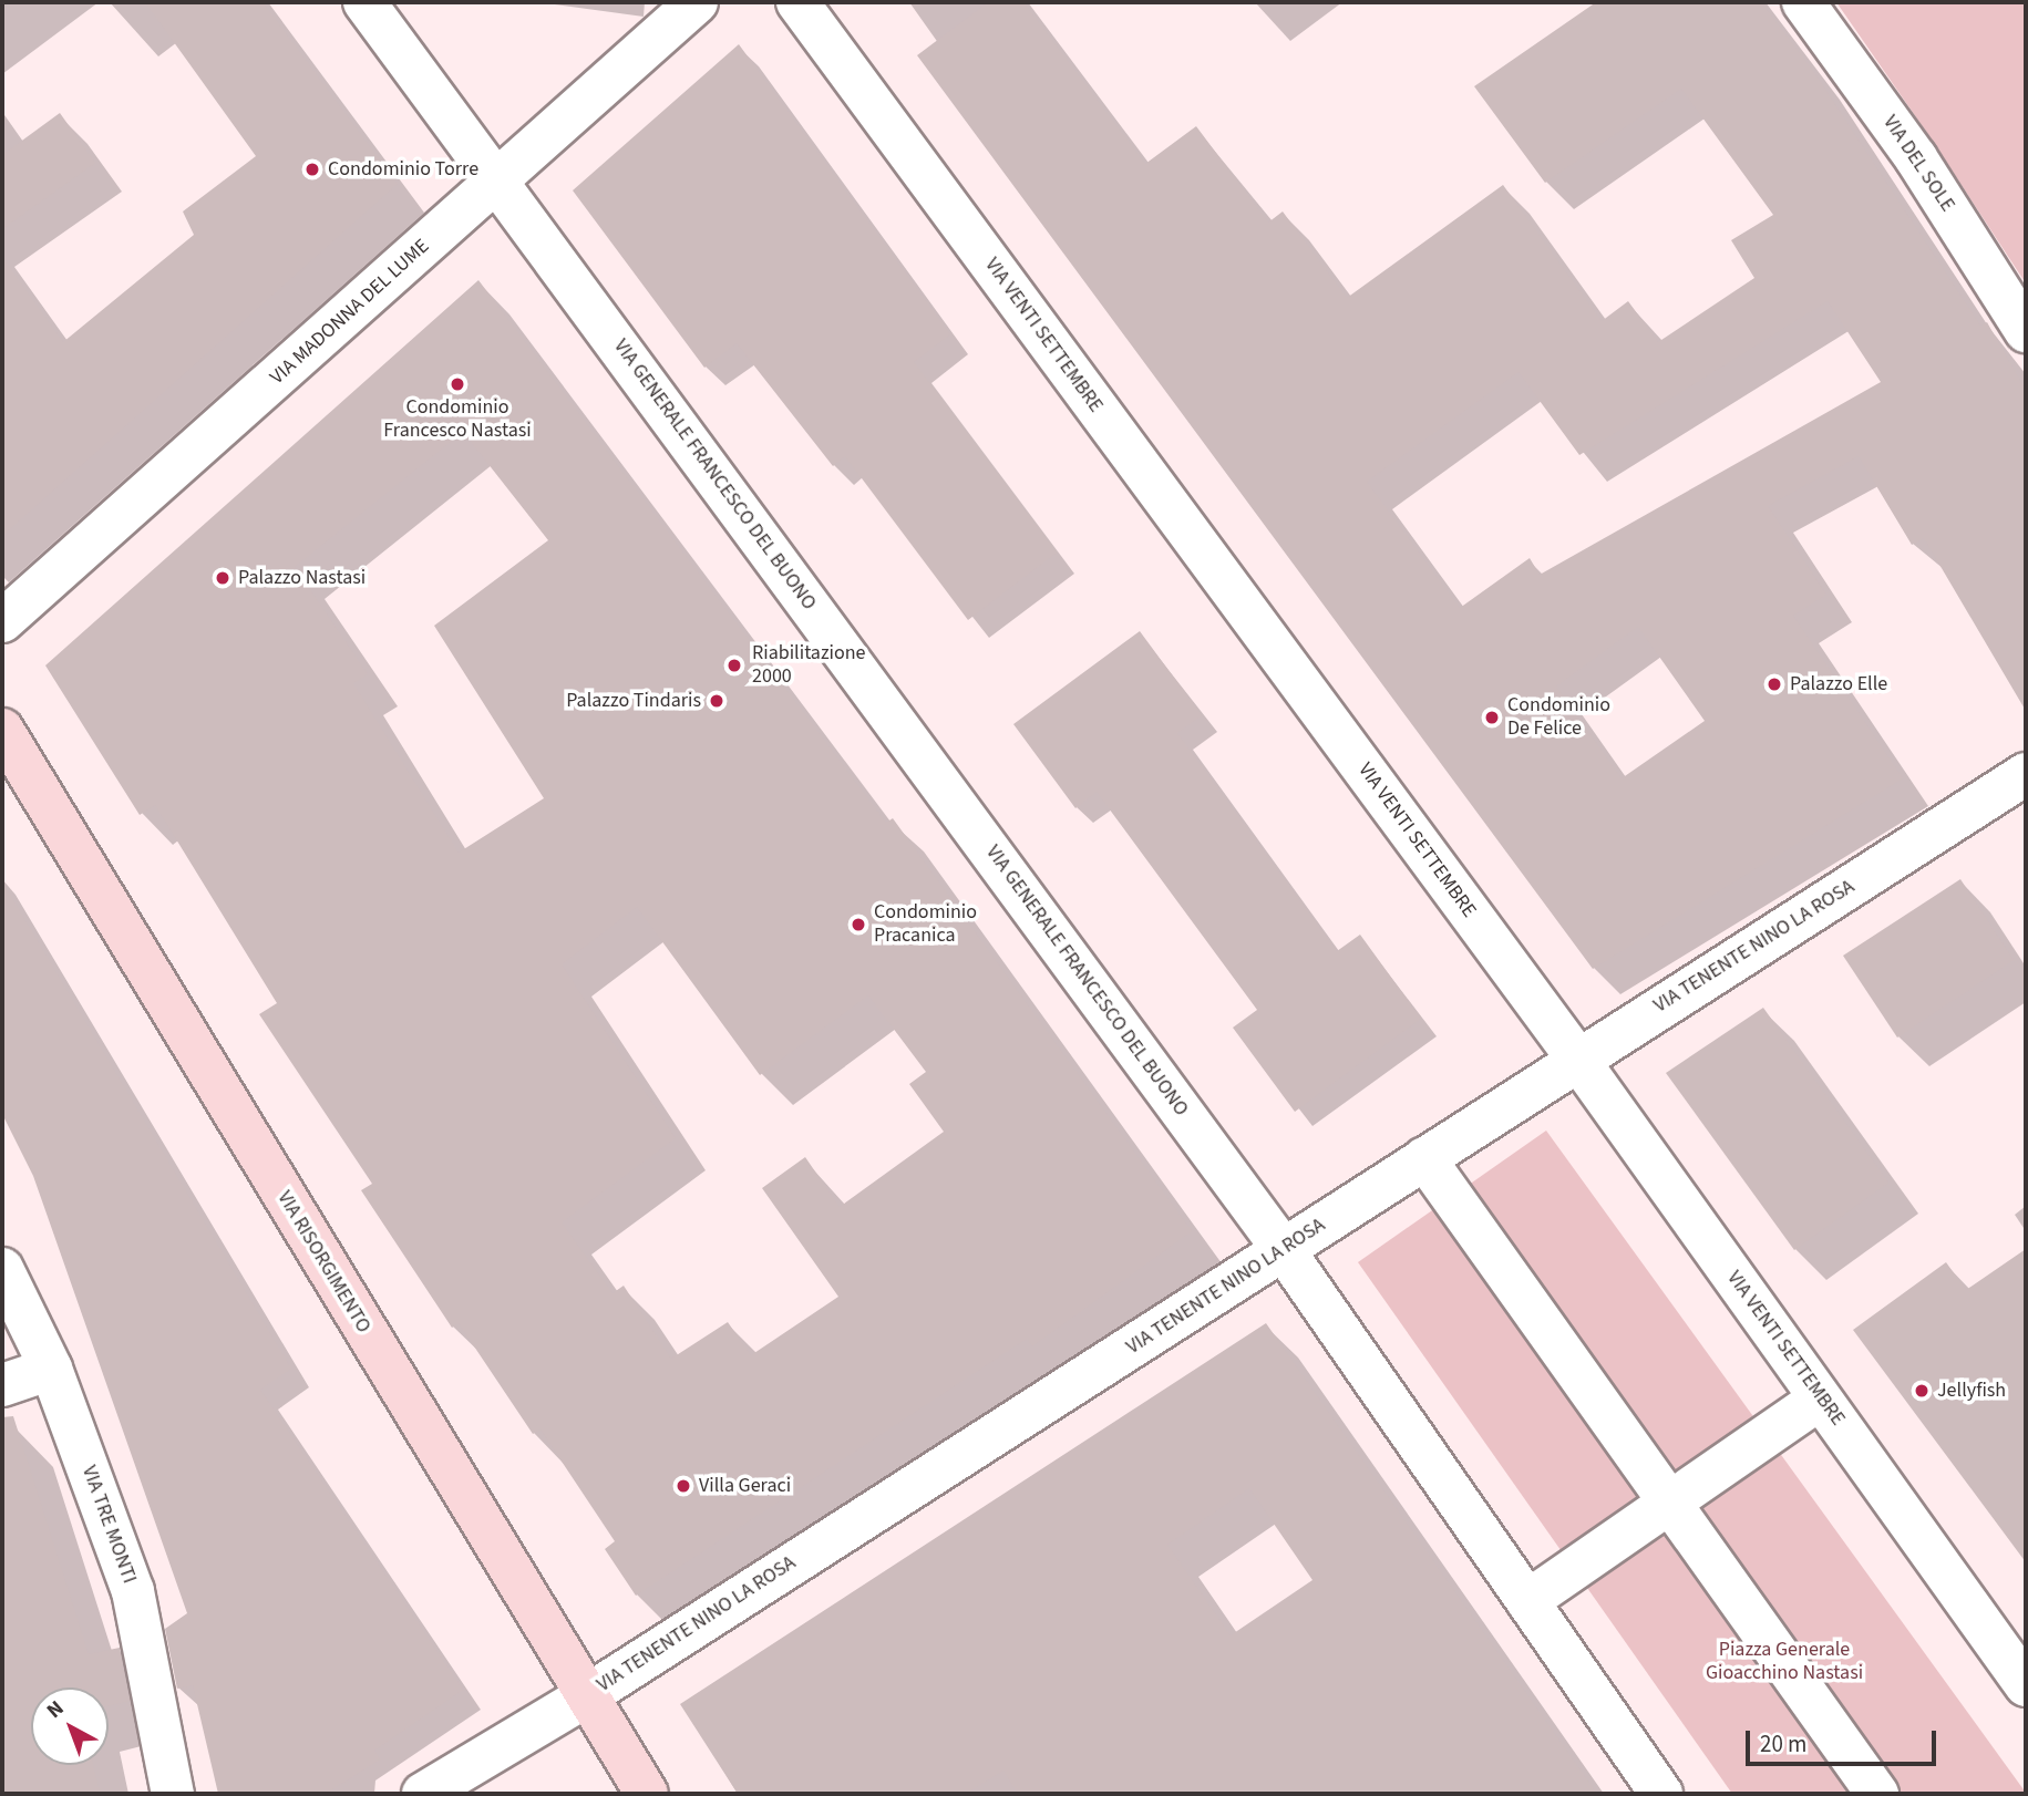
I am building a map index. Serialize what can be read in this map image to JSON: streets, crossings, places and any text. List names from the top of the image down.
{
  "streets": {
    "main road": ["VIA RISORGIMENTO"],
    "street": [
      "VIA DEL SOLE",
      "VIA MADONNA DEL LUME",
      "VIA VENTI SETTEMBRE",
      "VIA GENERALE FRANCESCO DEL BUONO",
      "VIA TENENTE NINO LA ROSA",
      "VIA TRE MONTI"
    ]
  },
  "crossings": [
    ["VIA MADONNA DEL LUME", "VIA GENERALE FRANCESCO DEL BUONO"],
    ["VIA VENTI SETTEMBRE", "VIA TENENTE NINO LA ROSA"],
    ["VIA GENERALE FRANCESCO DEL BUONO", "VIA TENENTE NINO LA ROSA"],
    ["VIA TENENTE NINO LA ROSA", "VIA RISORGIMENTO"]
  ],
  "parks": ["Piazza Generale Gioacchino Nastasi"],
  "places": [
    "Condominio Torre",
    "Condominio Francesco Nastasi",
    "Palazzo Nastasi",
    "Riabilitazione 2000",
    "Palazzo Elle",
    "Palazzo Tindaris",
    "Condominio De Felice",
    "Condominio Pracanica",
    "Jellyfish",
    "Villa Geraci"
  ],
  "scale_bar": "20 m",
  "north": "top left"
}
